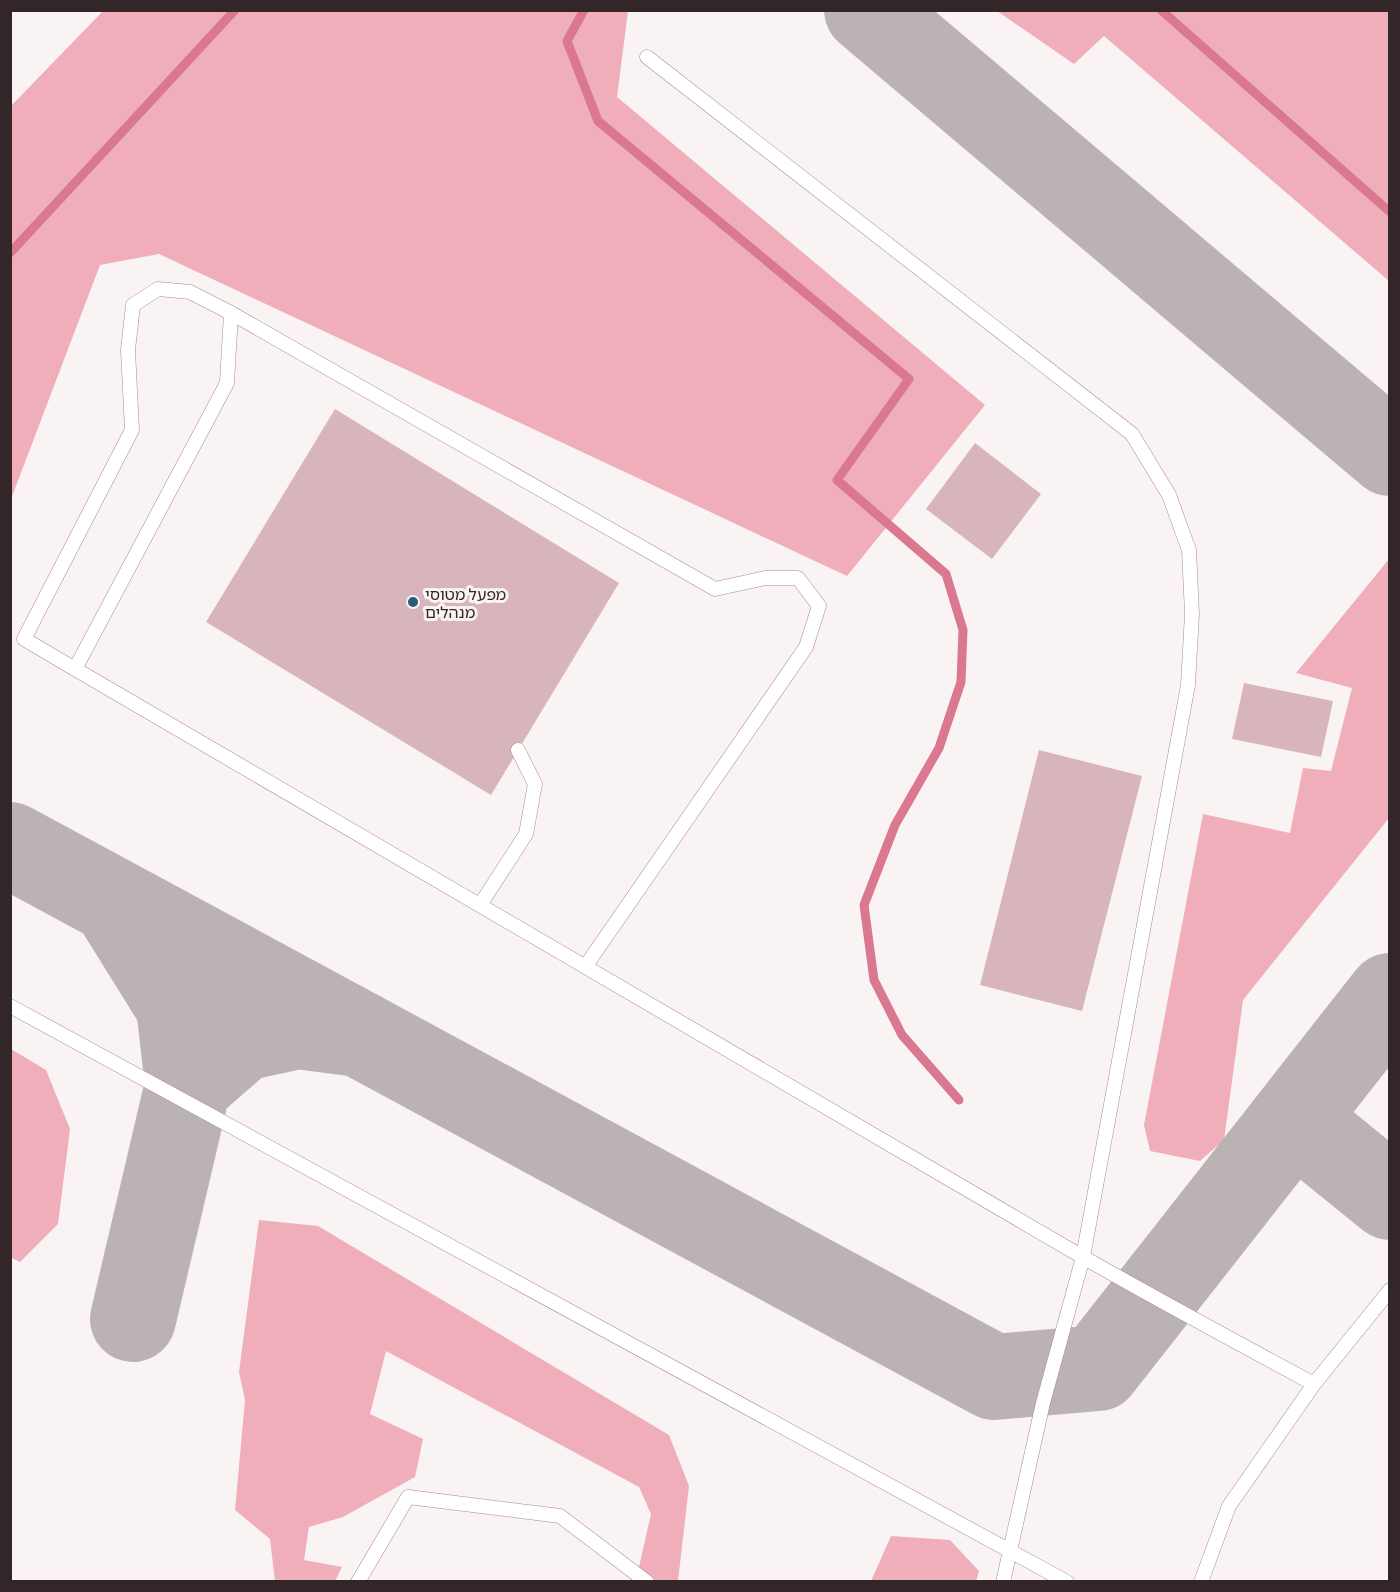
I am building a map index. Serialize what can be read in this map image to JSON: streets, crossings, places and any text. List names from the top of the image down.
{
  "places": ["מפעל מטוסי מנהלים"]
}
